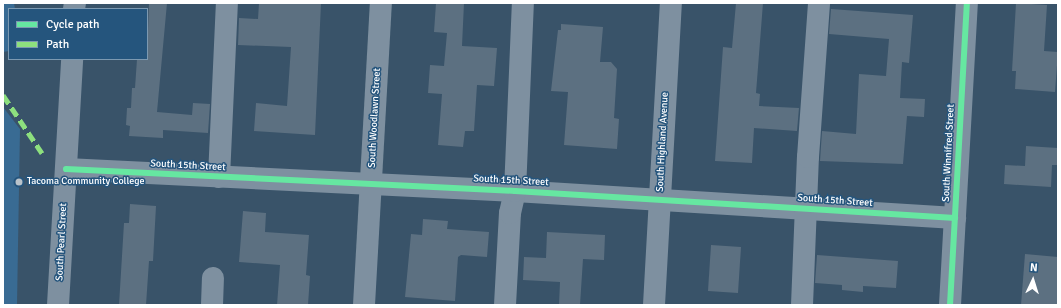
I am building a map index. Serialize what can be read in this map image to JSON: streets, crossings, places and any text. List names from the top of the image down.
{
  "streets": {
    "street": [
      "South Woodlawn Street",
      "South Highland Avenue",
      "South Winnifred Street",
      "South 15th Street",
      "South Pearl Street"
    ]
  },
  "crossings": [
    ["South Woodlawn Street", "South 15th Street"],
    ["South Highland Avenue", "South 15th Street"],
    ["South Winnifred Street", "South 15th Street"],
    ["South 15th Street", "South Pearl Street"]
  ],
  "places": ["Tacoma Community College"],
  "legend": ["Cycle path", "Path"],
  "north": "top"
}
